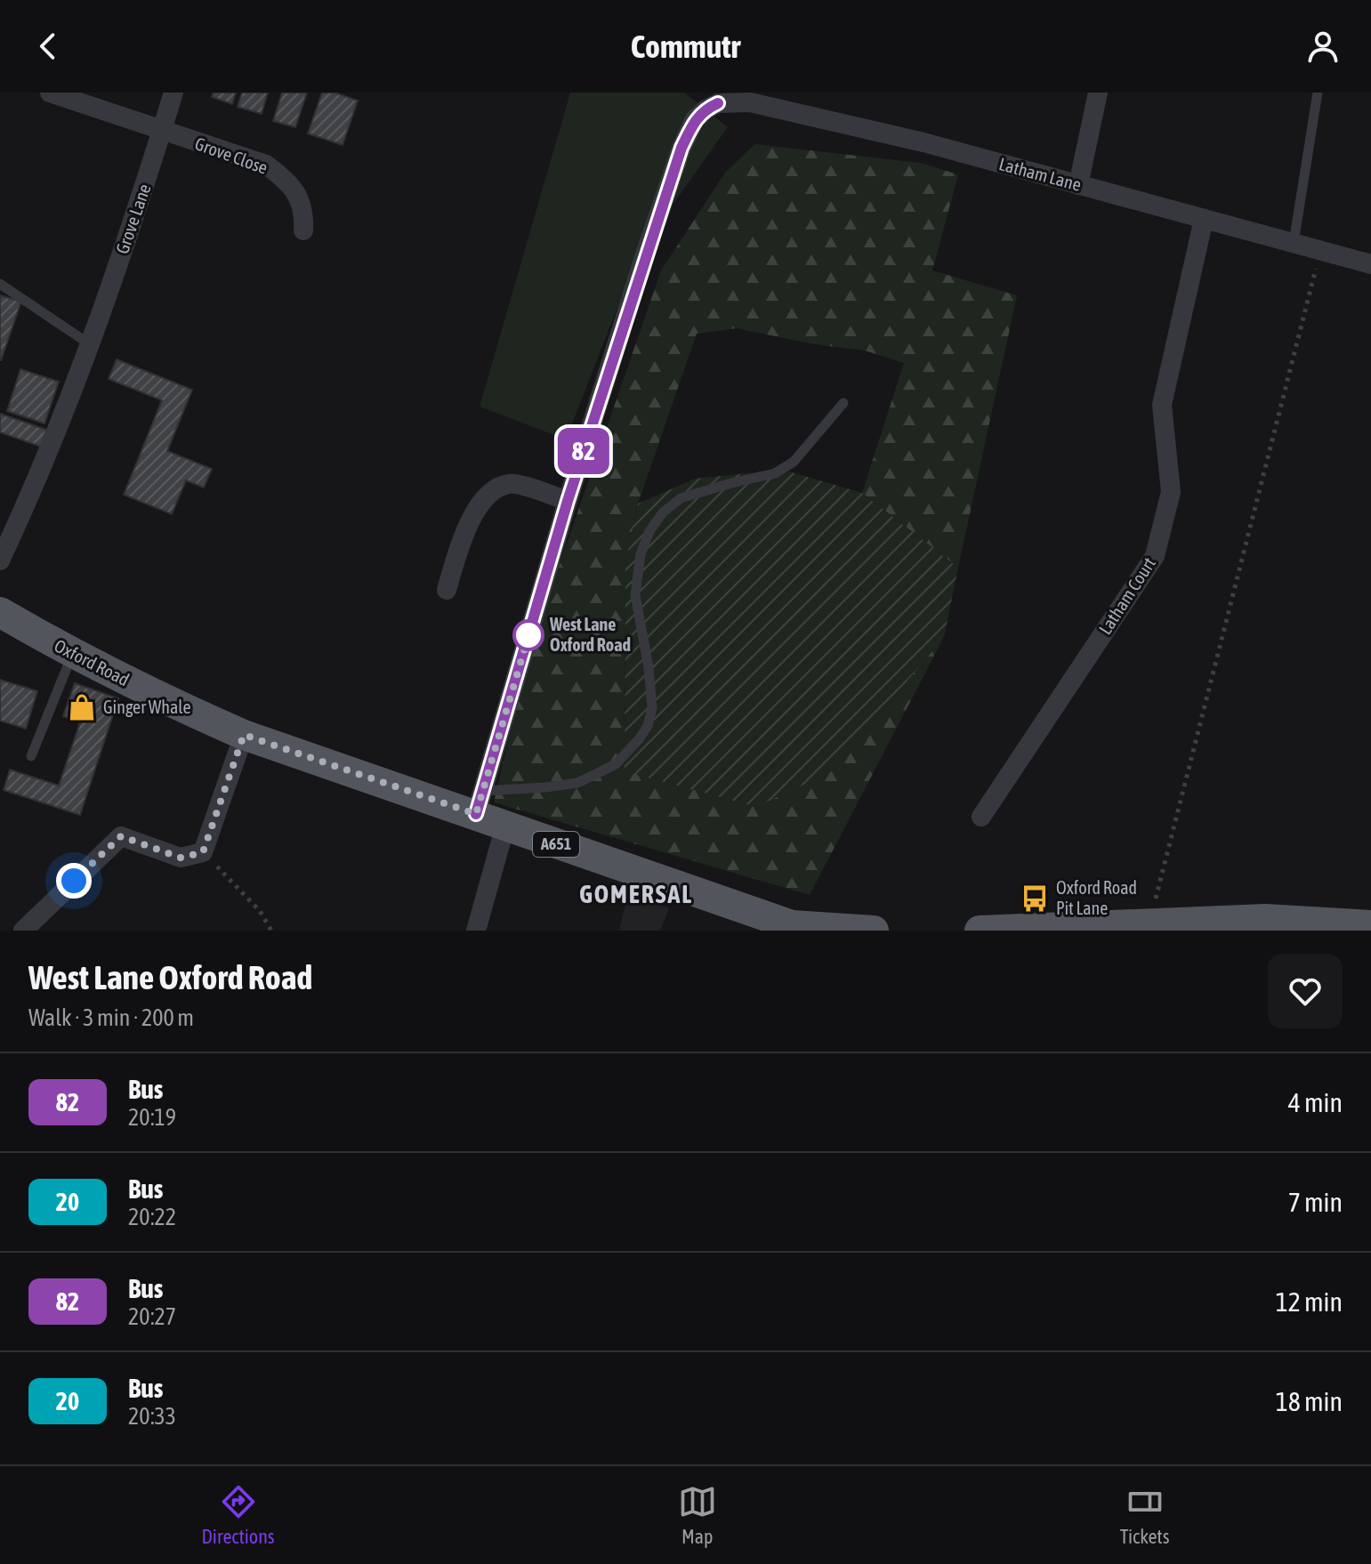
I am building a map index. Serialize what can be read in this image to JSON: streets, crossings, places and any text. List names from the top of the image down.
{
  "streets": {
    "main road": ["Oxford Road", "A651"],
    "street": [
      "Grove Close",
      "Latham Lane",
      "Grove Lane",
      "Latham Court"
    ]
  },
  "crossings": [
    ["Grove Close", "Grove Lane"],
    ["Latham Lane", "Latham Court"]
  ],
  "districts": ["GOMERSAL"],
  "places": {
    "other": ["West Lane Oxford Road"],
    "shop": ["Ginger Whale"],
    "bus stop": ["Oxford Road Pit Lane"]
  },
  "lines": ["bus line 82"],
  "page": {
    "header": "Commutr",
    "on_map": "82",
    "heading": ["West Lane Oxford Road", "Walk · 3 min · 200 m"],
    "list": [
      {
        "mark": "82",
        "name": "Bus",
        "note": "20:19",
        "value": "4 min"
      },
      {
        "mark": "20",
        "name": "Bus",
        "note": "20:22",
        "value": "7 min"
      },
      {
        "mark": "82",
        "name": "Bus",
        "note": "20:27",
        "value": "12 min"
      },
      {
        "mark": "20",
        "name": "Bus",
        "note": "20:33",
        "value": "18 min"
      }
    ],
    "tabs": ["Directions", "Map", "Tickets"]
  }
}
